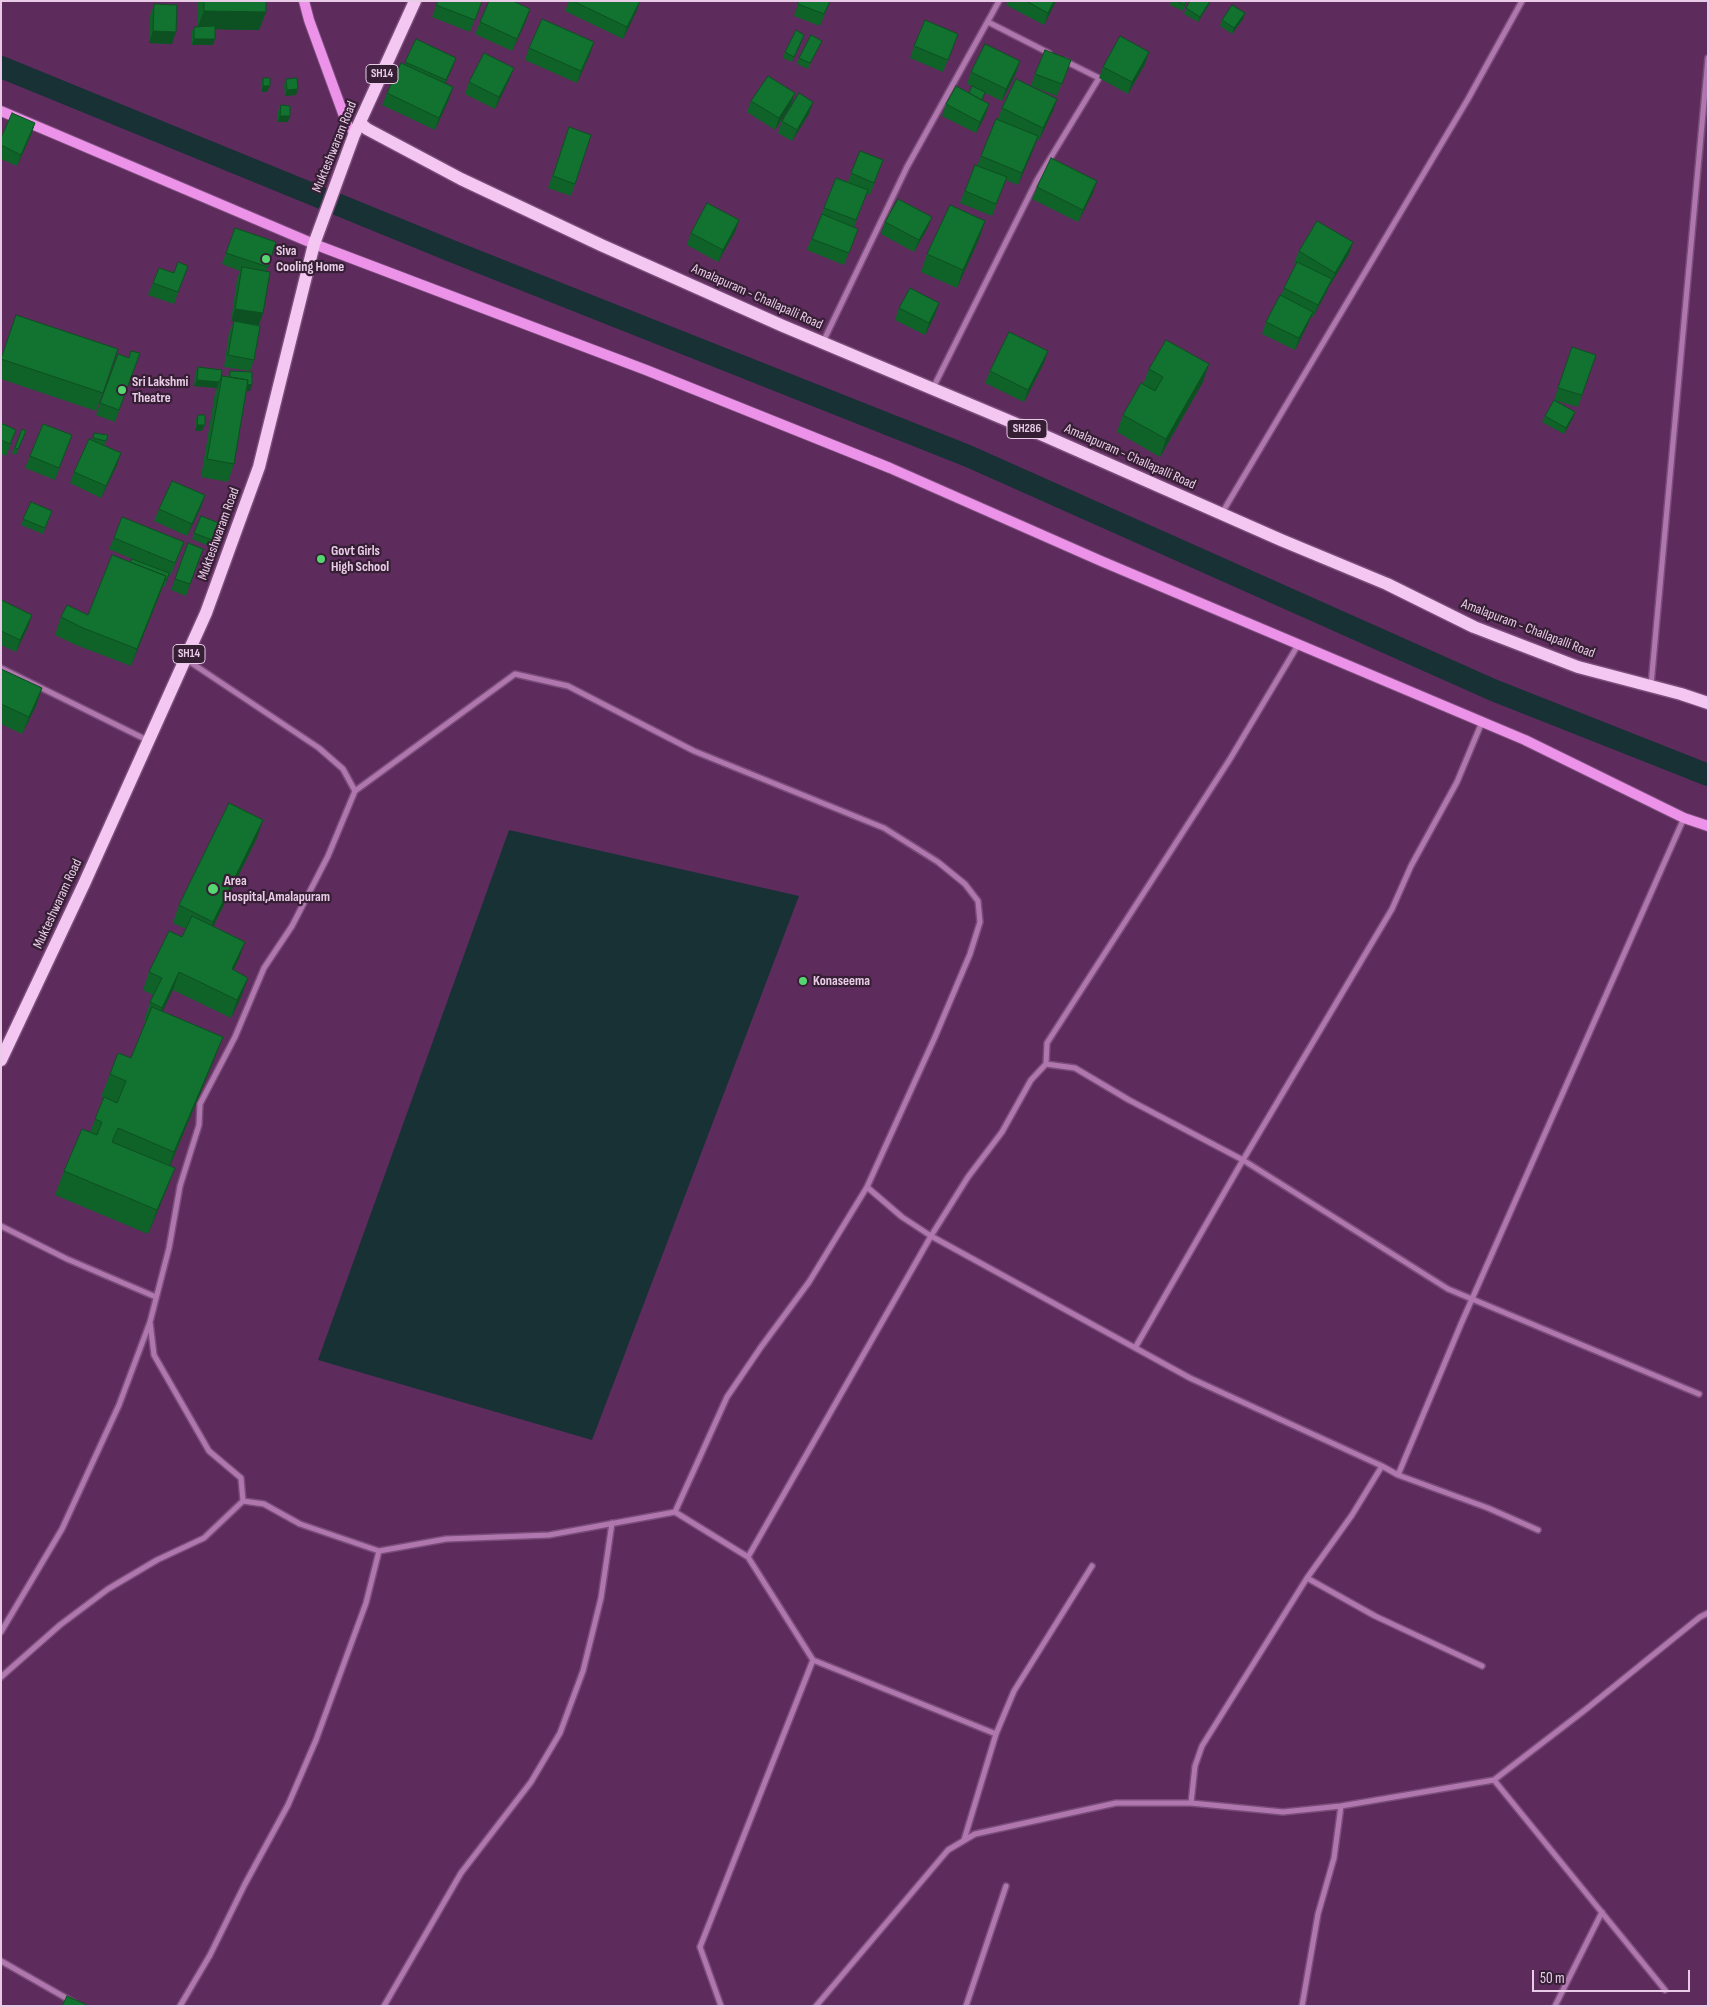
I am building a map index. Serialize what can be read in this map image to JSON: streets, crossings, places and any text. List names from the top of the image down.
{
  "streets": {
    "main road": [
      "SH14",
      "Mukteshwaram Road",
      "Amalapuram - Challapalli Road",
      "SH286"
    ]
  },
  "crossings": [
    ["Mukteshwaram Road", "Amalapuram - Challapalli Road"]
  ],
  "places": [
    "Siva Cooling Home",
    "Sri Lakshmi Theatre",
    "Govt Girls High School",
    "Area Hospital,Amalapuram",
    "Konaseema"
  ],
  "scale_bar": "50 m"
}
